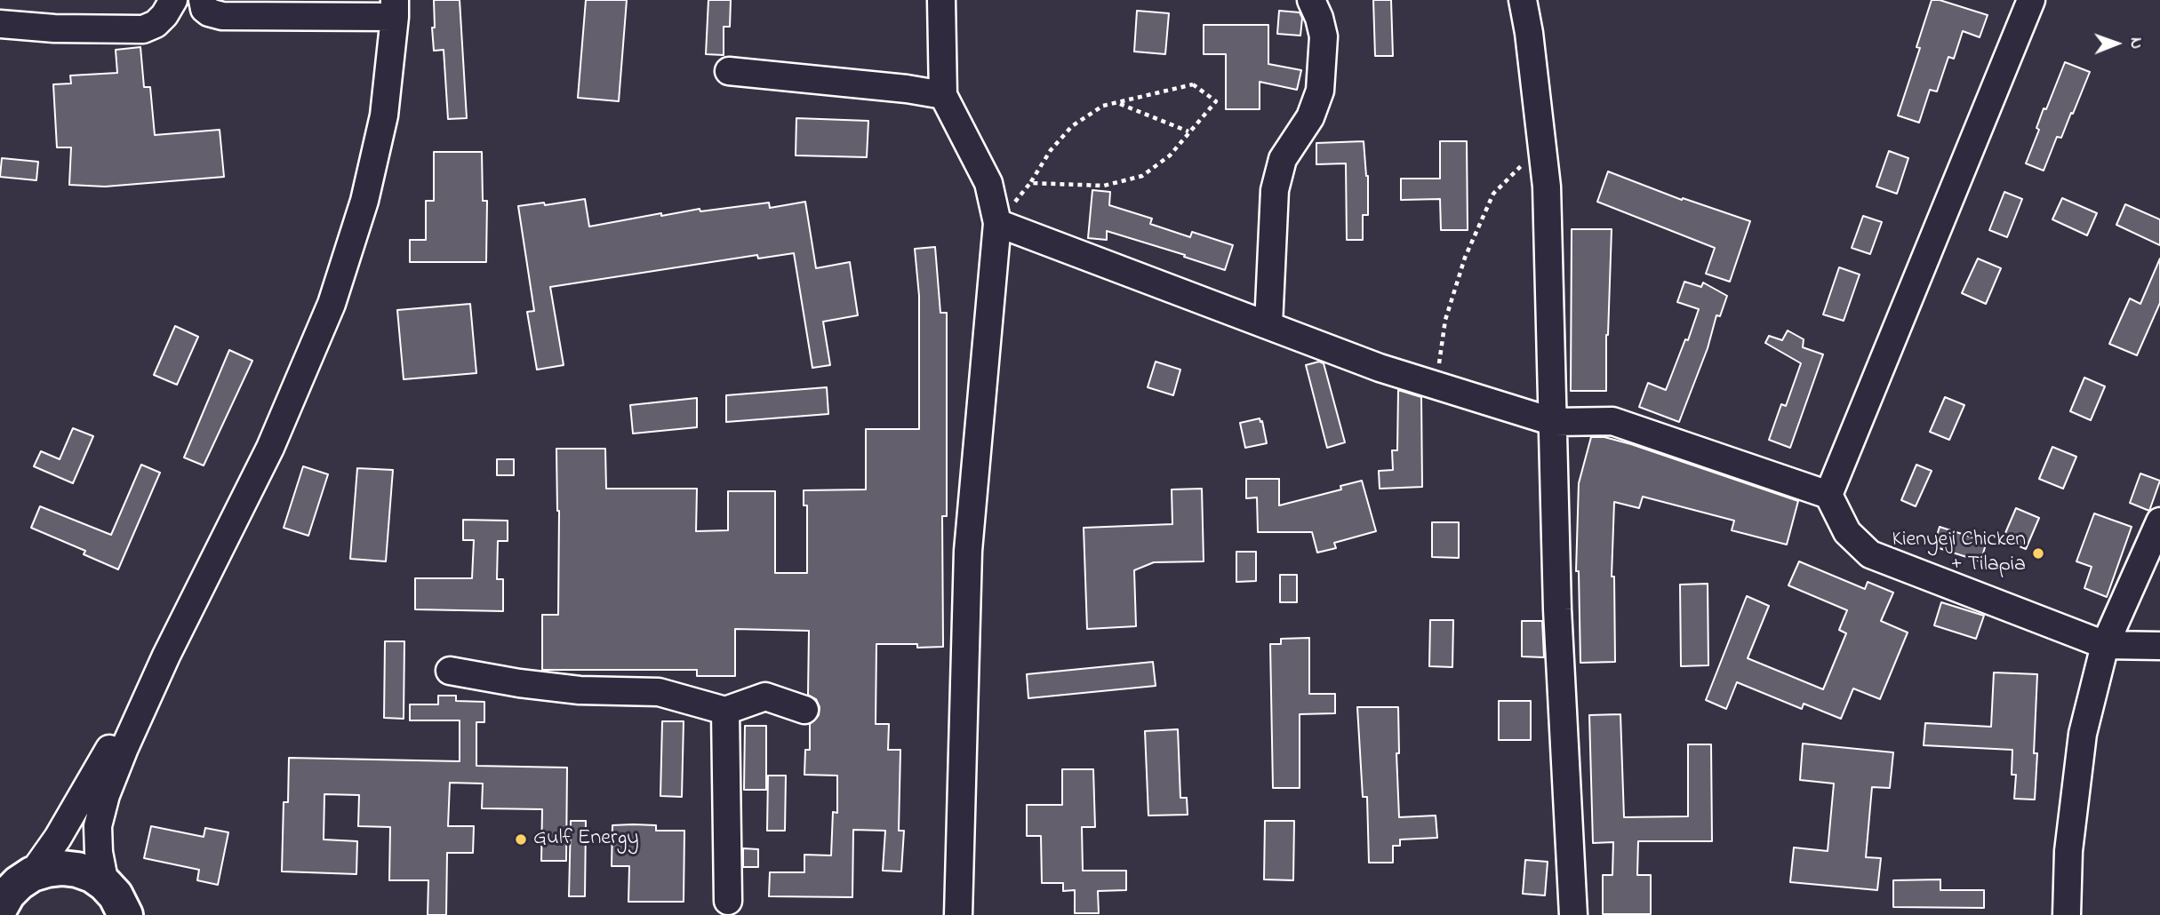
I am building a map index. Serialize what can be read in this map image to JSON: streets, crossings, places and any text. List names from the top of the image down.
{
  "places": ["Kienyeji Chicken + Tilapia", "Gulf Energy"],
  "north": "right"
}
